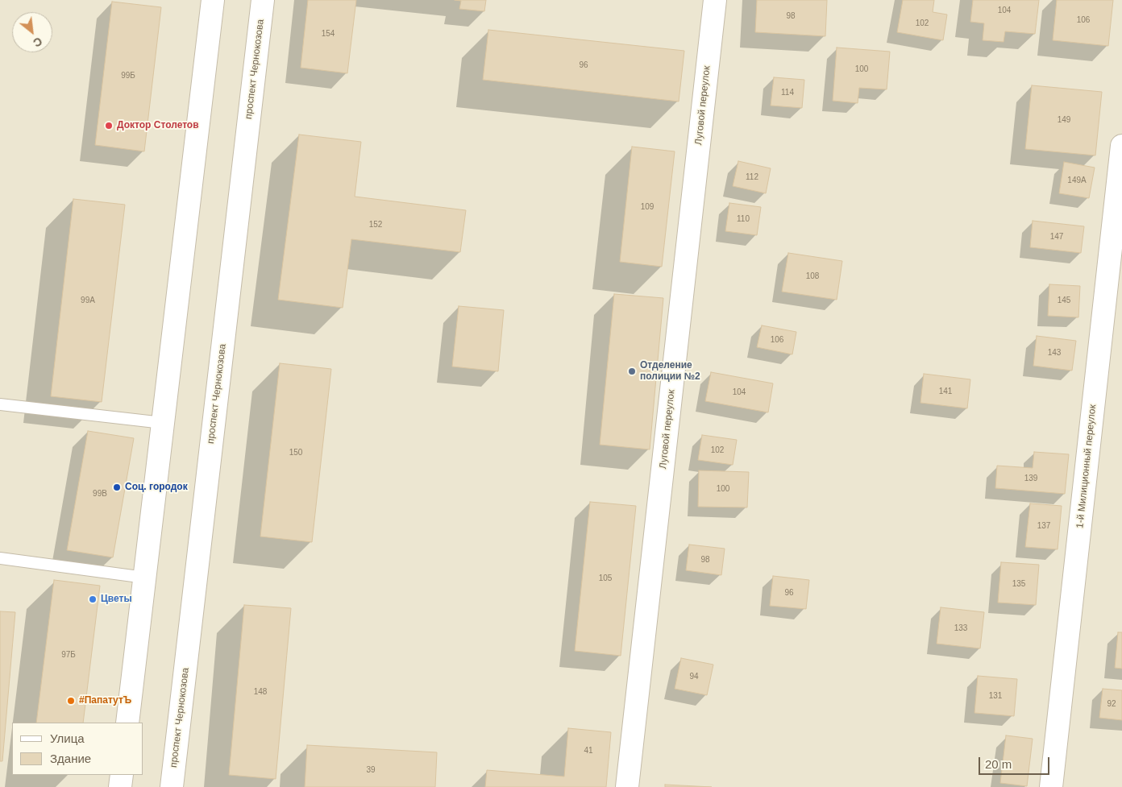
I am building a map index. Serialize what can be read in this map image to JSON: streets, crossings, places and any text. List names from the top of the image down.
{
  "streets": {
    "street": ["проспект Чернокозова", "Луговой переулок", "1-й Милиционный переулок"]
  },
  "places": [
    "Доктор Столетов",
    "Отделение полиции №2",
    "Соц. городок",
    "Цветы",
    "#ПапатутЪ"
  ],
  "house_numbers": [
    "104",
    "98",
    "106",
    "102",
    "154",
    "96",
    "100",
    "99Б",
    "114",
    "149",
    "112",
    "149А",
    "109",
    "110",
    "152",
    "147",
    "108",
    "99А",
    "145",
    "106",
    "143",
    "141",
    "104",
    "102",
    "150",
    "139",
    "100",
    "99В",
    "137",
    "98",
    "105",
    "135",
    "96",
    "133",
    "97Б",
    "94",
    "148",
    "131",
    "92",
    "41",
    "39"
  ],
  "legend": ["Улица", "Здание"],
  "scale_bar": "20 m",
  "north": "bottom right"
}
